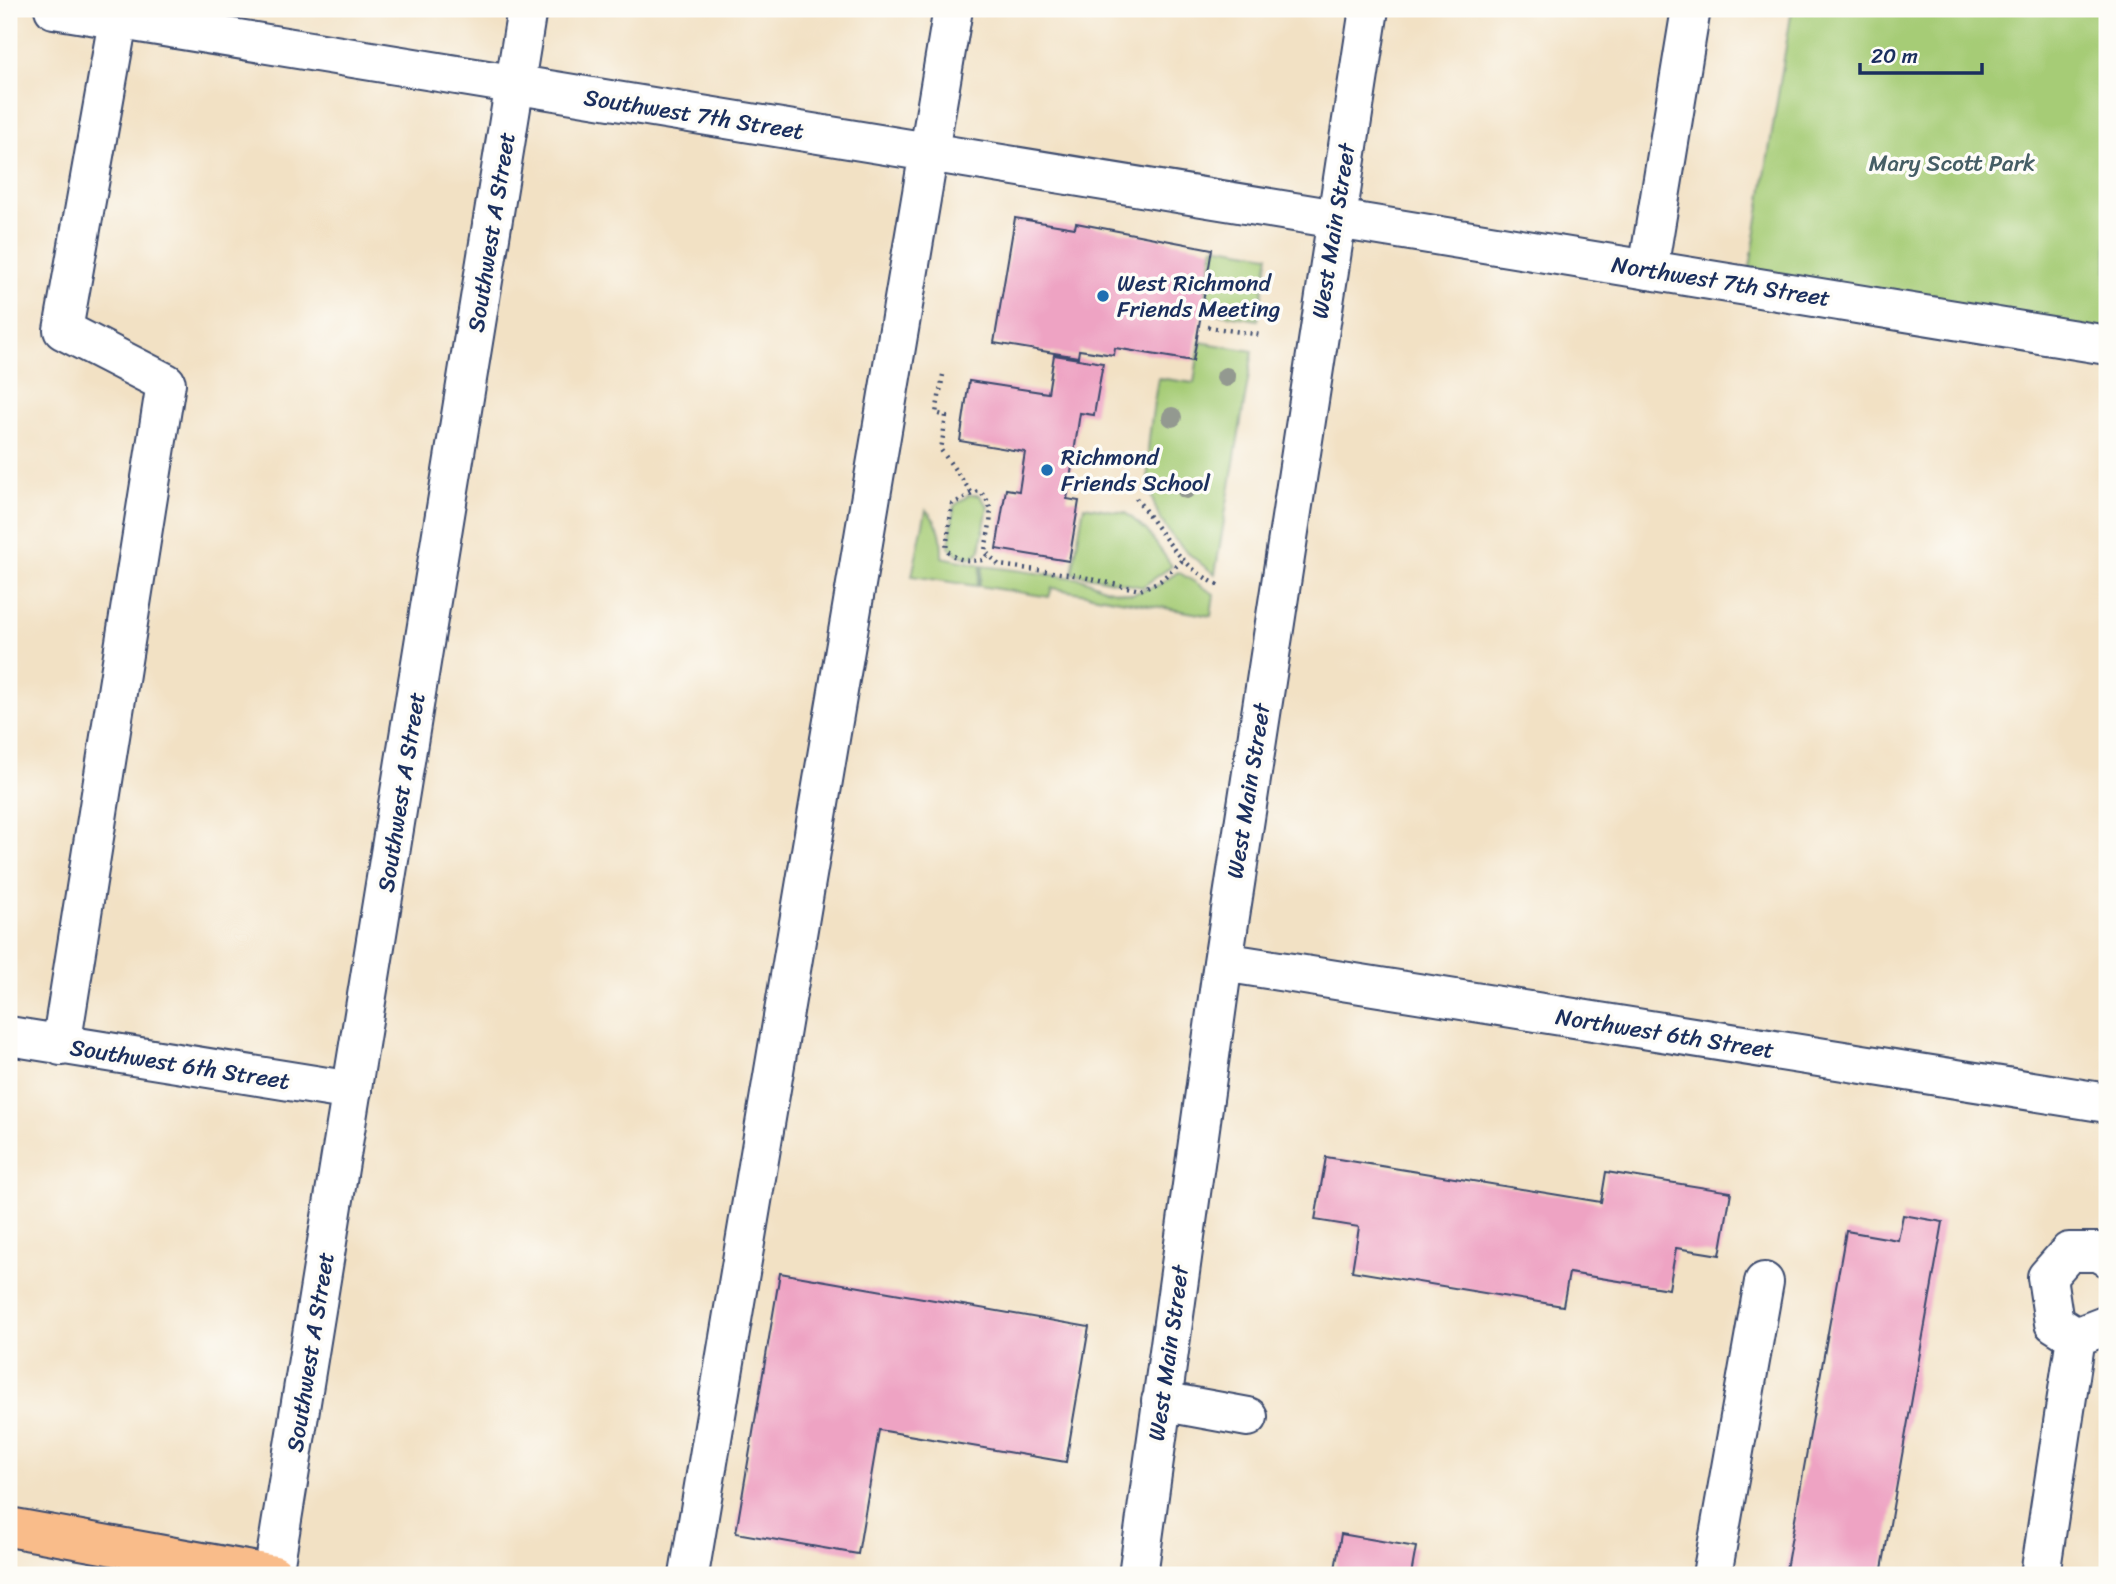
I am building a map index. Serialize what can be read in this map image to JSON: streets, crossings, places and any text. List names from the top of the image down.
{
  "streets": {
    "street": [
      "Southwest 7th Street",
      "West Main Street",
      "Southwest A Street",
      "Northwest 7th Street",
      "Northwest 6th Street",
      "Southwest 6th Street"
    ]
  },
  "crossings": [
    ["Southwest 7th Street", "West Main Street"],
    ["Southwest 7th Street", "Southwest A Street"],
    ["Southwest 7th Street", "Northwest 7th Street"],
    ["West Main Street", "Northwest 7th Street"],
    ["West Main Street", "Northwest 6th Street"],
    ["Southwest A Street", "Southwest 6th Street"]
  ],
  "parks": ["Mary Scott Park"],
  "places": ["West Richmond Friends Meeting", "Richmond Friends School"],
  "scale_bar": "20 m"
}
